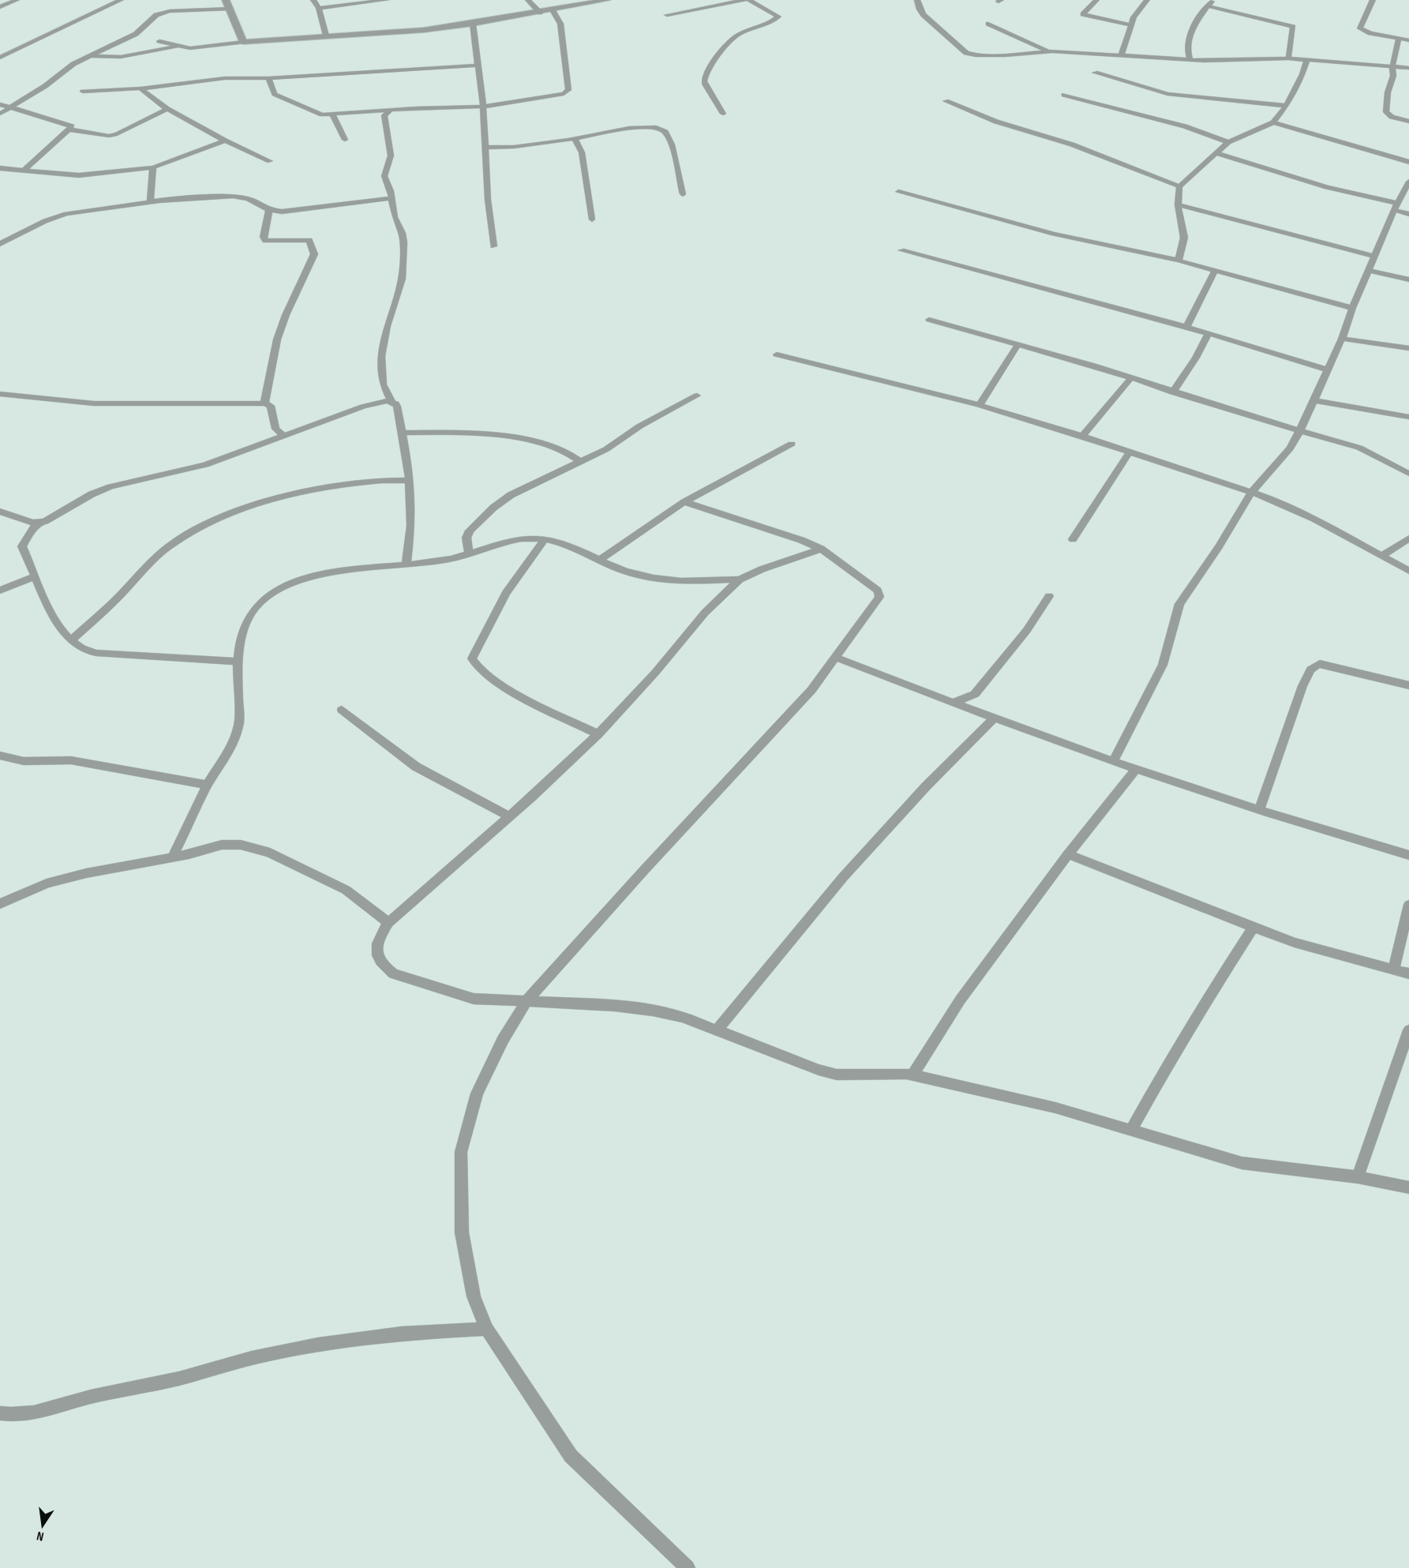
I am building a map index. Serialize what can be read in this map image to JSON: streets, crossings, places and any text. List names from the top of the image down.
{
  "north": "bottom"
}
